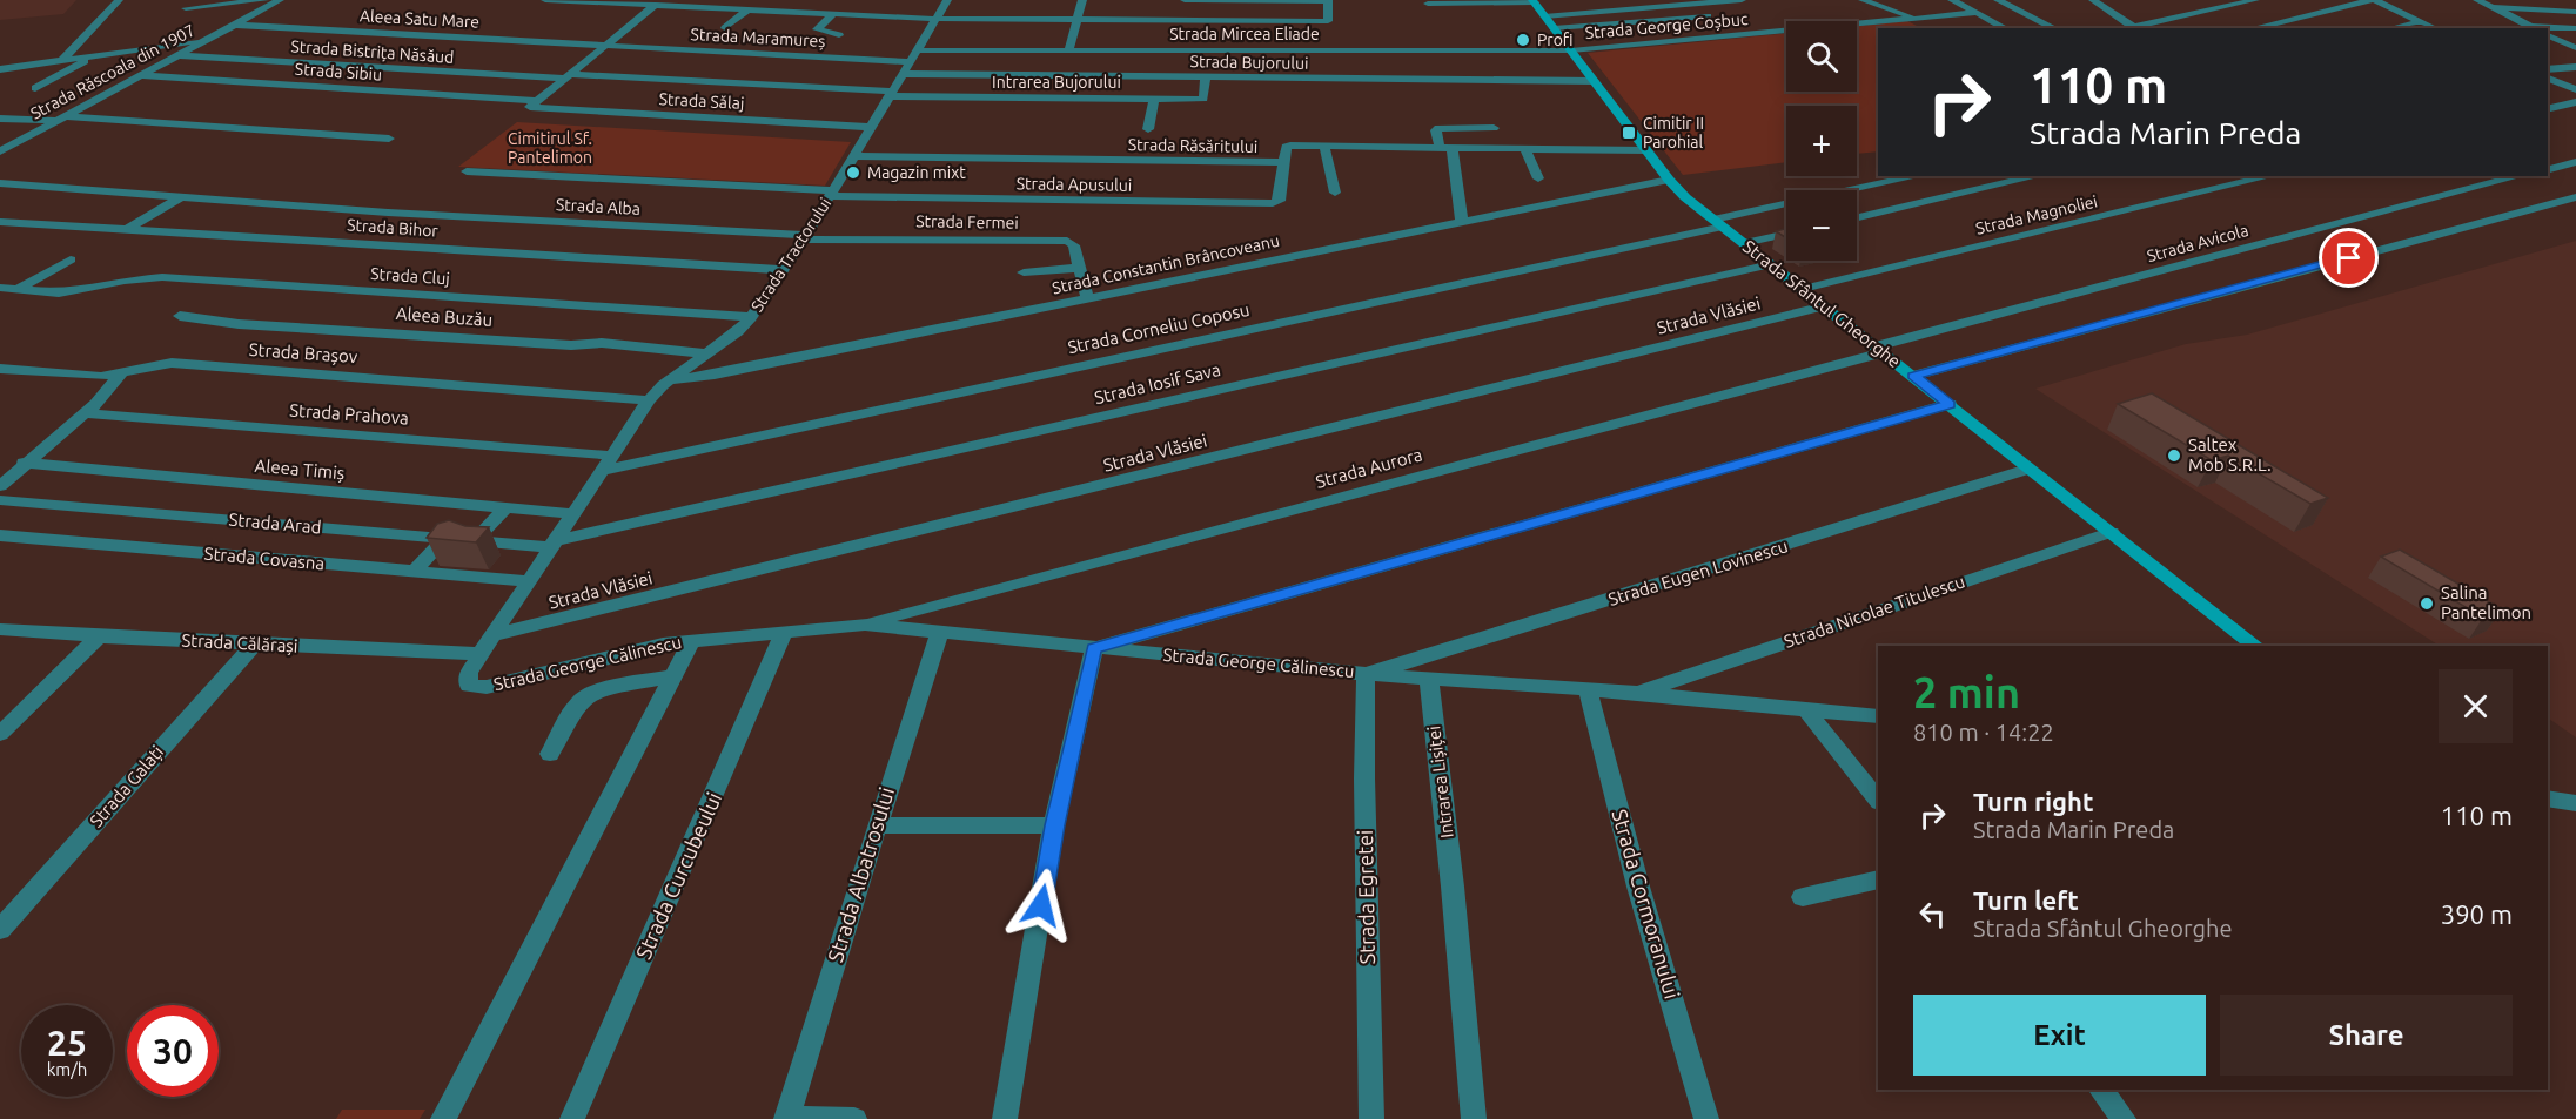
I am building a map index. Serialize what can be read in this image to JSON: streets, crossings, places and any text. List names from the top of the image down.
{
  "streets": {
    "street": [
      "Aleea Satu Mare",
      "Strada George Coșbuc",
      "Strada Mircea Eliade",
      "Strada Maramureș",
      "Strada Bistrița Năsăud",
      "Strada Bujorului",
      "Strada Răscoala din 1907",
      "Strada Sibiu",
      "Intrarea Bujorului",
      "Strada Sălaj",
      "Strada Răsăritului",
      "Strada Apusului",
      "Strada Alba",
      "Strada Magnoliei",
      "Strada Fermei",
      "Strada Bihor",
      "Strada Avicola",
      "Strada Tractorului",
      "Strada Constantin Brâncoveanu",
      "Strada Cluj",
      "Strada Sfântul Gheorghe",
      "Strada Vlăsiei",
      "Aleea Buzău",
      "Strada Corneliu Coposu",
      "Strada Brașov",
      "Strada Iosif Sava",
      "Strada Prahova",
      "Strada Aurora",
      "Aleea Timiș",
      "Strada Arad",
      "Strada Covasna",
      "Strada Eugen Lovinescu",
      "Strada Nicolae Titulescu",
      "Strada Călărași",
      "Strada George Călinescu",
      "Intrarea Lișiței",
      "Strada Galați",
      "Strada Albatrosului",
      "Strada Curcubeului",
      "Strada Egretei",
      "Strada Cormoranului"
    ]
  },
  "crossings": [
    ["Aleea Satu Mare", "Strada Maramureș"],
    ["Aleea Satu Mare", "Strada Răscoala din 1907"],
    ["Strada George Coșbuc", "Strada Mircea Eliade"],
    ["Strada George Coșbuc", "Strada Sfântul Gheorghe"],
    ["Strada Mircea Eliade", "Strada Tractorului"],
    ["Strada Mircea Eliade", "Strada Sfântul Gheorghe"],
    ["Strada Maramureș", "Strada Tractorului"],
    ["Strada Bistrița Năsăud", "Strada Răscoala din 1907"],
    ["Strada Bistrița Năsăud", "Intrarea Bujorului"],
    ["Strada Bujorului", "Intrarea Bujorului"],
    ["Strada Bujorului", "Strada Tractorului"],
    ["Strada Bujorului", "Strada Sfântul Gheorghe"],
    ["Strada Răscoala din 1907", "Strada Sibiu"],
    ["Strada Sibiu", "Strada Sălaj"],
    ["Intrarea Bujorului", "Strada Tractorului"],
    ["Strada Sălaj", "Strada Tractorului"],
    ["Strada Răsăritului", "Strada Apusului"],
    ["Strada Răsăritului", "Strada Tractorului"],
    ["Strada Răsăritului", "Strada Sfântul Gheorghe"],
    ["Strada Apusului", "Strada Tractorului"],
    ["Strada Alba", "Strada Fermei"],
    ["Strada Alba", "Strada Tractorului"],
    ["Strada Magnoliei", "Strada Sfântul Gheorghe"],
    ["Strada Fermei", "Strada Tractorului"],
    ["Strada Fermei", "Strada Constantin Brâncoveanu"],
    ["Strada Bihor", "Strada Tractorului"],
    ["Strada Avicola", "Strada Sfântul Gheorghe"],
    ["Strada Avicola", "Strada Aurora"],
    ["Strada Tractorului", "Strada Constantin Brâncoveanu"],
    ["Strada Tractorului", "Strada Cluj"],
    ["Strada Tractorului", "Strada Vlăsiei"],
    ["Strada Tractorului", "Aleea Buzău"],
    ["Strada Tractorului", "Strada Corneliu Coposu"],
    ["Strada Tractorului", "Strada Brașov"],
    ["Strada Tractorului", "Strada Iosif Sava"],
    ["Strada Tractorului", "Strada Prahova"],
    ["Strada Tractorului", "Aleea Timiș"],
    ["Strada Tractorului", "Strada Arad"],
    ["Strada Tractorului", "Strada Covasna"],
    ["Strada Tractorului", "Strada Călărași"],
    ["Strada Tractorului", "Strada George Călinescu"],
    ["Strada Constantin Brâncoveanu", "Strada Sfântul Gheorghe"],
    ["Strada Sfântul Gheorghe", "Strada Vlăsiei"],
    ["Strada Sfântul Gheorghe", "Strada Corneliu Coposu"],
    ["Strada Sfântul Gheorghe", "Strada Iosif Sava"],
    ["Strada Sfântul Gheorghe", "Strada Aurora"],
    ["Strada Sfântul Gheorghe", "Strada Eugen Lovinescu"],
    ["Strada Sfântul Gheorghe", "Strada Nicolae Titulescu"],
    ["Strada Iosif Sava", "Strada Arad"],
    ["Strada Aurora", "Strada George Călinescu"],
    ["Strada Eugen Lovinescu", "Strada George Călinescu"],
    ["Strada Eugen Lovinescu", "Strada Egretei"],
    ["Strada Nicolae Titulescu", "Strada George Călinescu"],
    ["Strada Călărași", "Strada George Călinescu"],
    ["Strada Călărași", "Strada Galați"],
    ["Strada George Călinescu", "Intrarea Lișiței"],
    ["Strada George Călinescu", "Strada Albatrosului"],
    ["Strada George Călinescu", "Strada Curcubeului"],
    ["Strada George Călinescu", "Strada Egretei"],
    ["Strada George Călinescu", "Strada Cormoranului"]
  ],
  "parks": ["Cimitirul Sf. Pantelimon"],
  "places": {
    "other": [
      "Profi",
      "Magazin mixt",
      "Saltex Mob S.R.L.",
      "Salina Pantelimon"
    ],
    "transit": ["Cimitir II Parohial"]
  },
  "page": {
    "map_buttons": ["+", "−"],
    "turn": ["110 m", "Strada Marin Preda"],
    "heading": ["2 min", "810 m · 14:22"],
    "list": [
      {
        "name": "Turn right",
        "note": "Strada Marin Preda",
        "value": "110 m"
      },
      {
        "name": "Turn left",
        "note": "Strada Sfântul Gheorghe",
        "value": "390 m"
      }
    ],
    "buttons": ["Exit", "Share"],
    "speed": "25 km/h",
    "limit": "30"
  }
}
